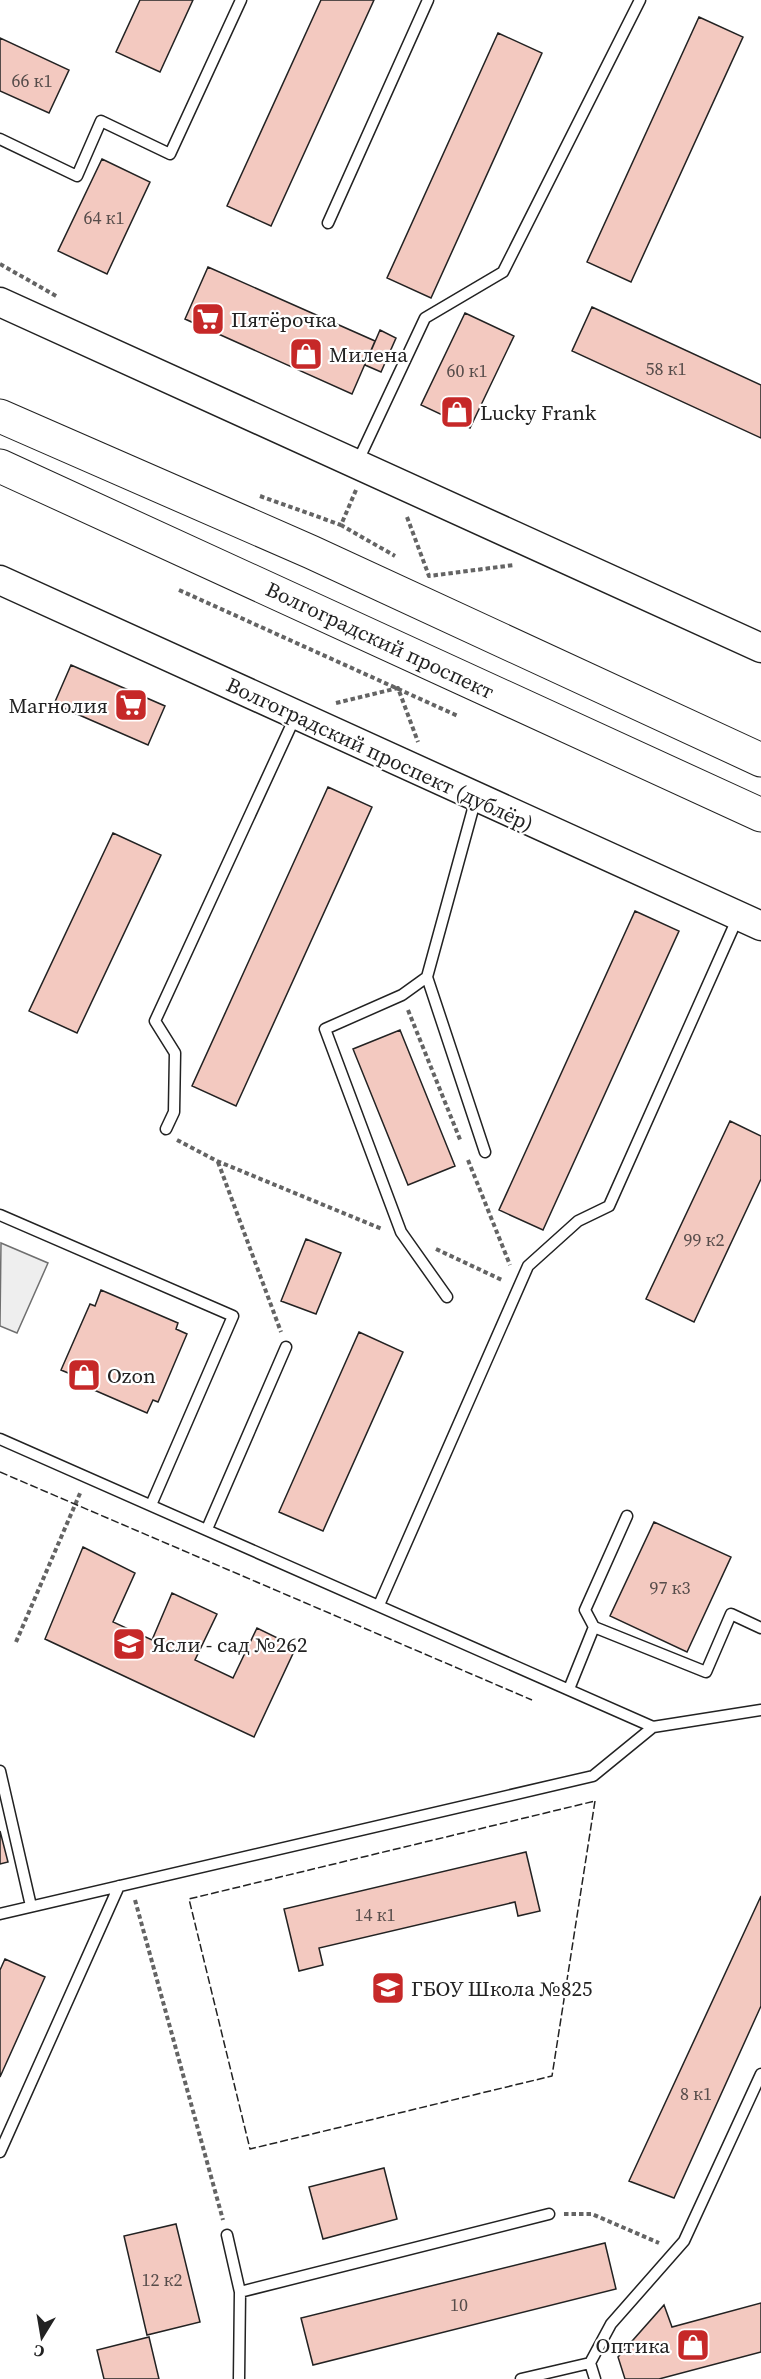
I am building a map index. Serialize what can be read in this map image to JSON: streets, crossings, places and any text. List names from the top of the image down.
{
  "streets": {
    "main road": ["Волгоградский проспект"],
    "street": ["Волгоградский проспект (дублёр)"]
  },
  "places": {
    "supermarket": ["Пятёрочка", "Магнолия"],
    "shop": [
      "Милена",
      "Lucky Frank",
      "Ozon",
      "Оптика"
    ],
    "school or university": ["Ясли - сад №262", "ГБОУ Школа №825"]
  },
  "house_numbers": [
    "66 к1",
    "64 к1",
    "58 к1",
    "60 к1",
    "99 к2",
    "97 к3",
    "14 к1",
    "8 к1",
    "12 к2",
    "10"
  ],
  "north": "bottom"
}
